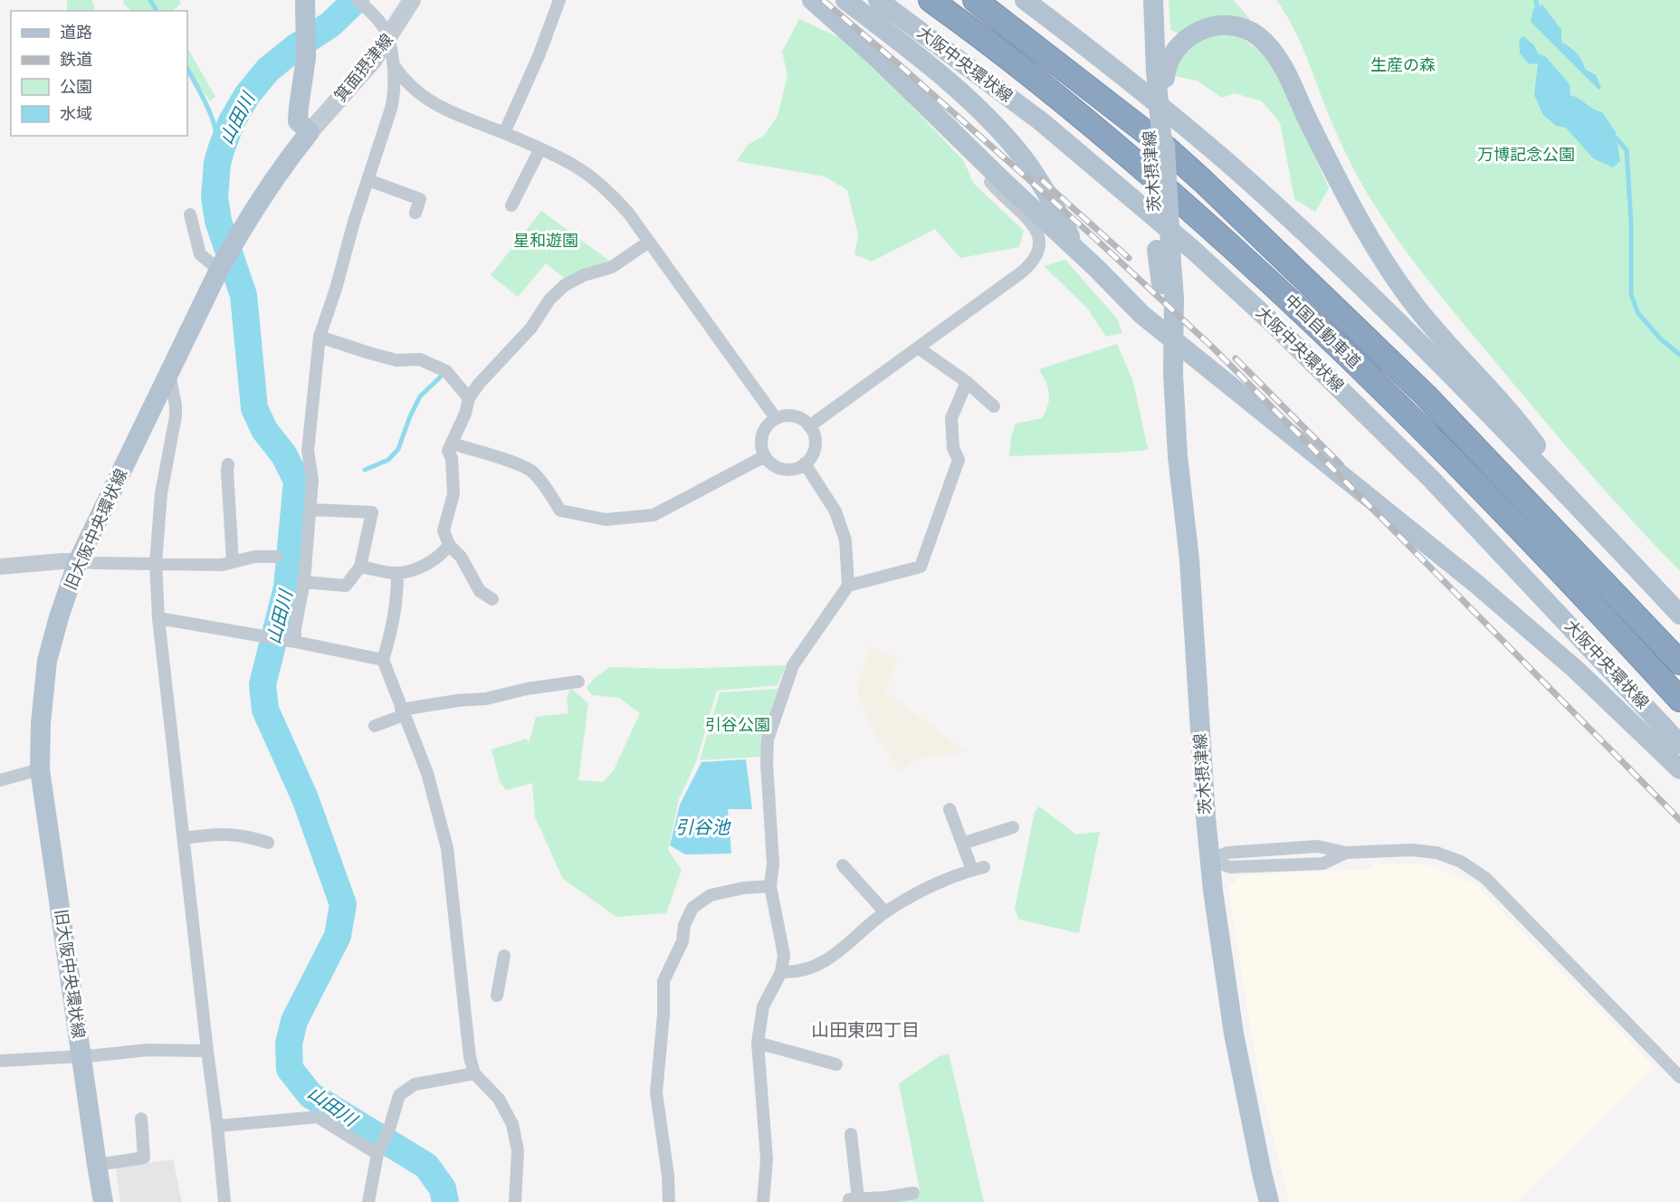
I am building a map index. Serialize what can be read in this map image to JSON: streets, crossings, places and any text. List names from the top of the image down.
{
  "streets": {
    "highway": ["中国自動車道"],
    "main road": [
      "大阪中央環状線",
      "箕面摂津線",
      "茨木摂津線",
      "旧大阪中央環状線"
    ]
  },
  "crossings": [
    ["箕面摂津線", "旧大阪中央環状線"]
  ],
  "districts": ["山田東四丁目"],
  "water": ["山田川", "引谷池"],
  "parks": [
    "生産の森",
    "万博記念公園",
    "星和遊園",
    "引谷公園"
  ],
  "legend": [
    "道路",
    "鉄道",
    "公園",
    "水域"
  ]
}
